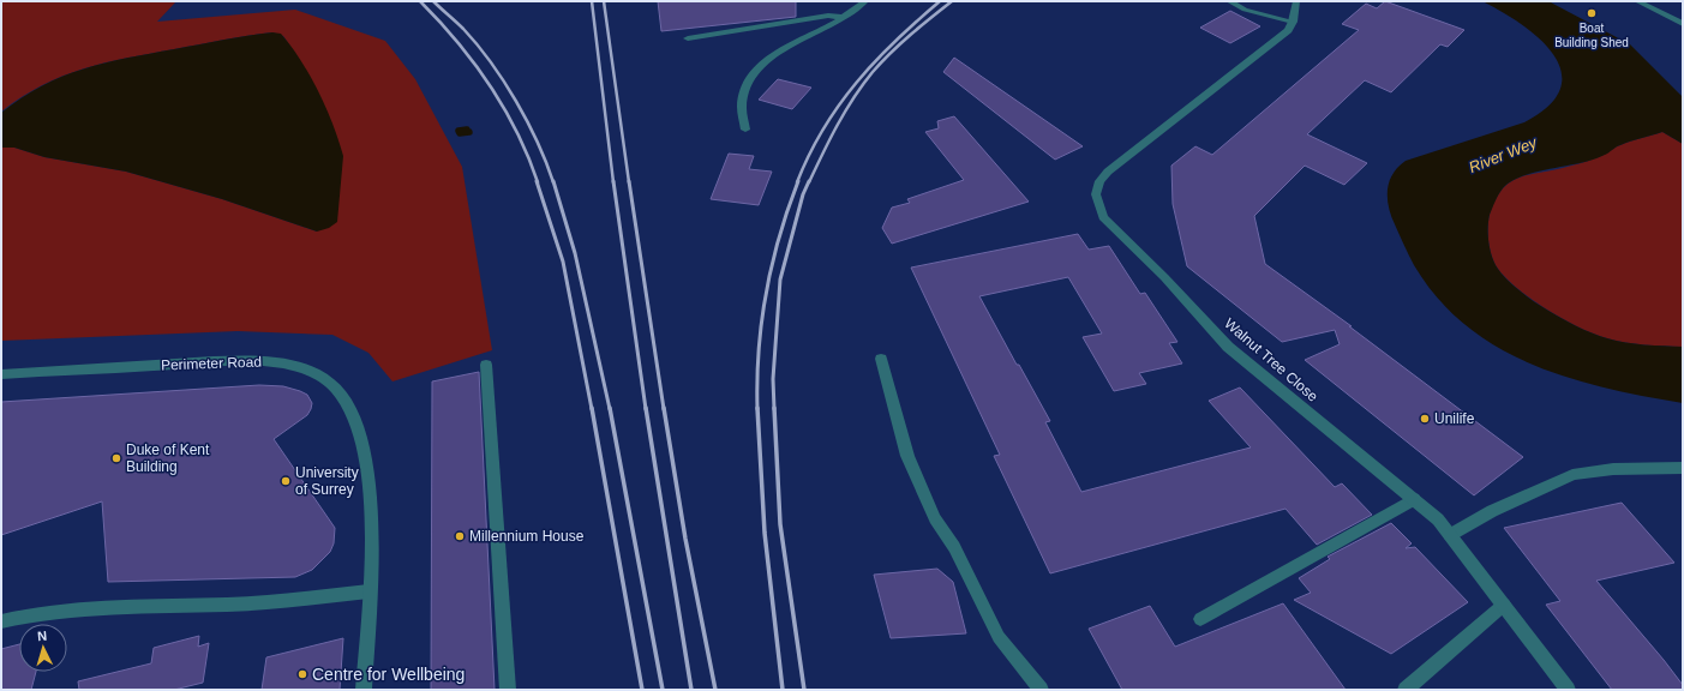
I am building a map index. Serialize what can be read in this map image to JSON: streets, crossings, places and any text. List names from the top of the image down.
{
  "streets": {
    "street": ["Walnut Tree Close", "Perimeter Road"]
  },
  "water": ["River Wey"],
  "places": [
    "Boat Building Shed",
    "Unilife",
    "Duke of Kent Building",
    "University of Surrey",
    "Millennium House",
    "Centre for Wellbeing"
  ],
  "north": "top"
}
